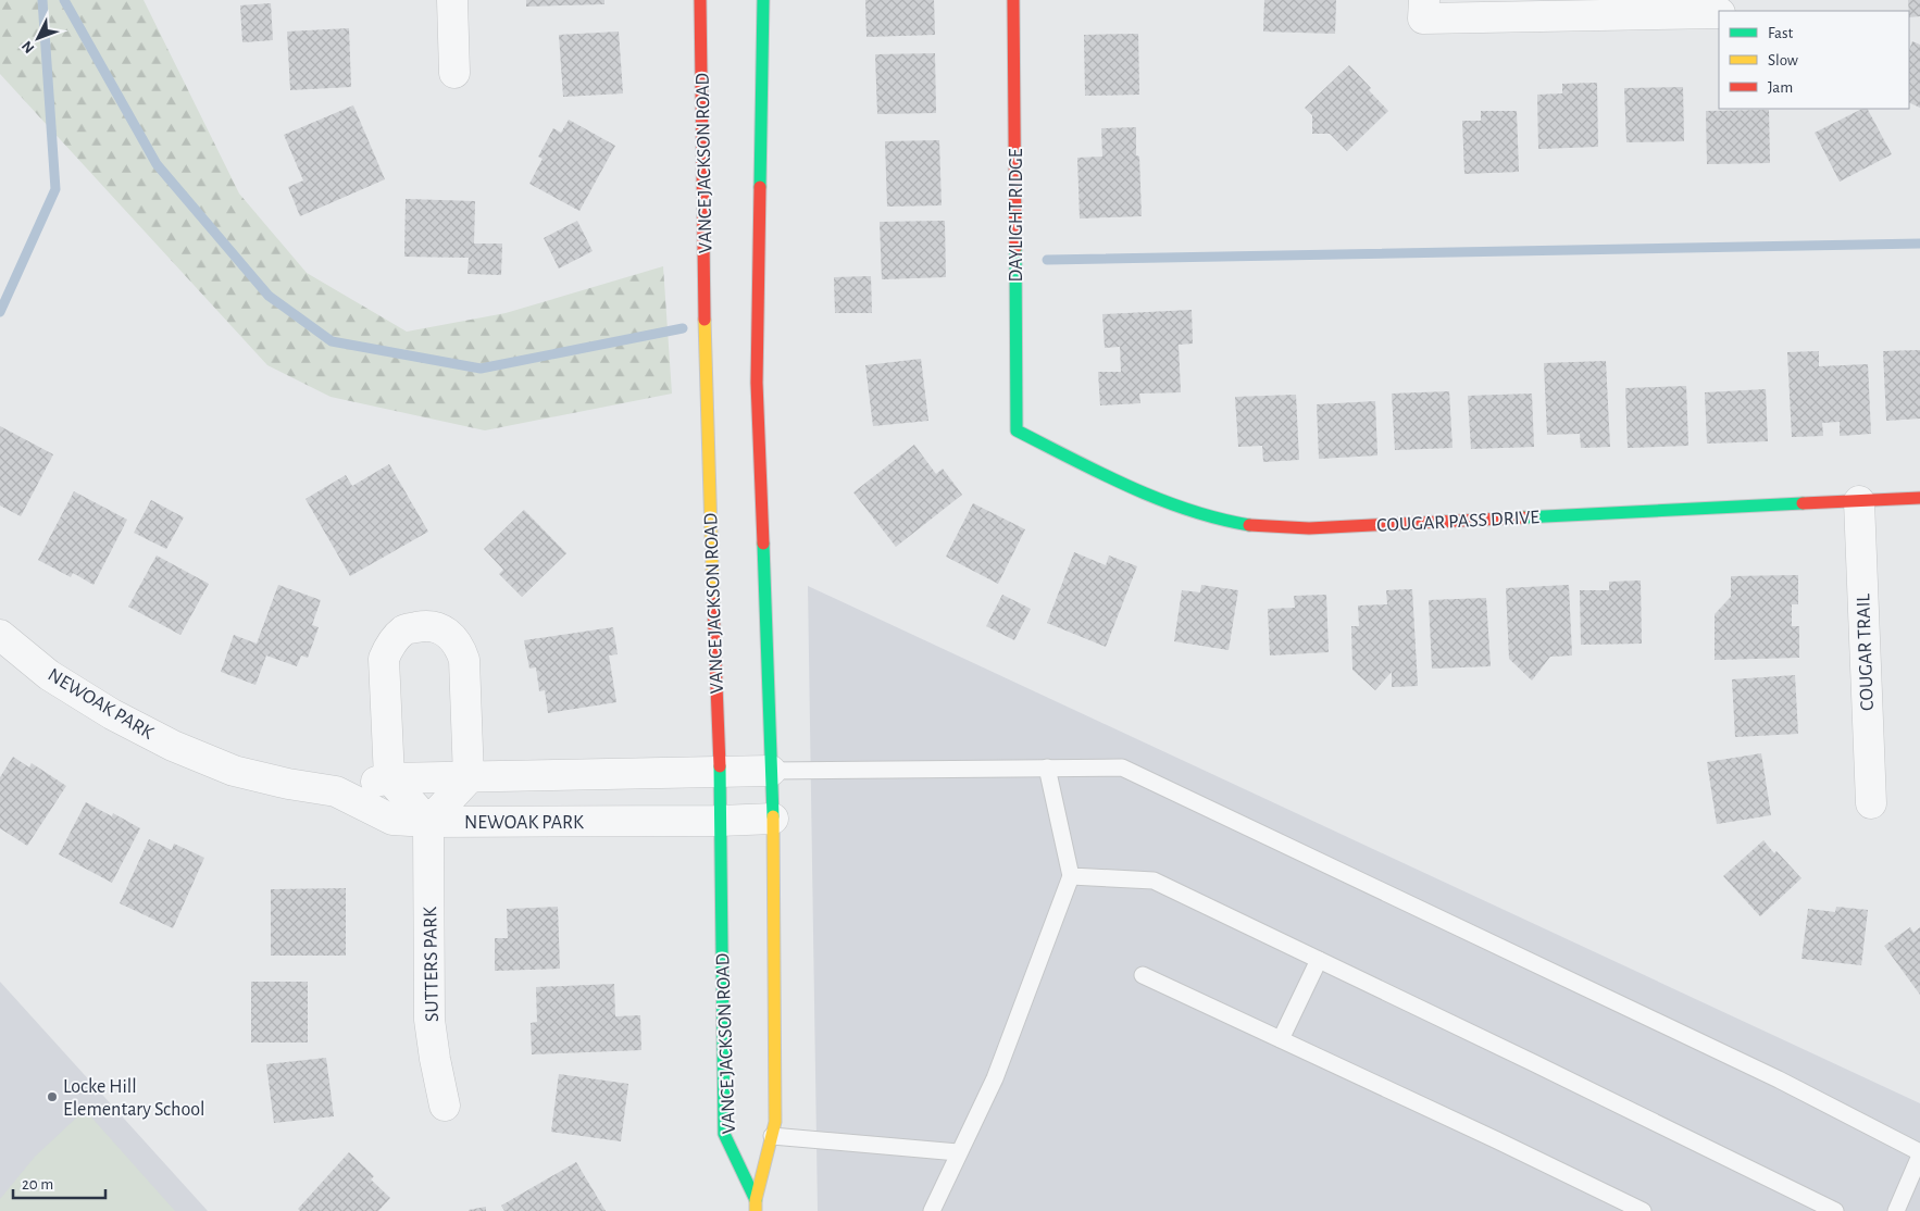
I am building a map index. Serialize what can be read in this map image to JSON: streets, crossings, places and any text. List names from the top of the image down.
{
  "streets": {
    "main road": ["VANCE JACKSON ROAD", "DAYLIGHT RIDGE", "COUGAR PASS DRIVE"],
    "street": ["COUGAR TRAIL", "NEWOAK PARK", "SUTTERS PARK"]
  },
  "crossings": [
    ["VANCE JACKSON ROAD", "NEWOAK PARK"],
    ["DAYLIGHT RIDGE", "COUGAR PASS DRIVE"],
    ["COUGAR PASS DRIVE", "COUGAR TRAIL"],
    ["NEWOAK PARK", "SUTTERS PARK"]
  ],
  "places": ["Locke Hill Elementary School"],
  "legend": ["Fast", "Slow", "Jam"],
  "scale_bar": "20 m",
  "north": "bottom left"
}
